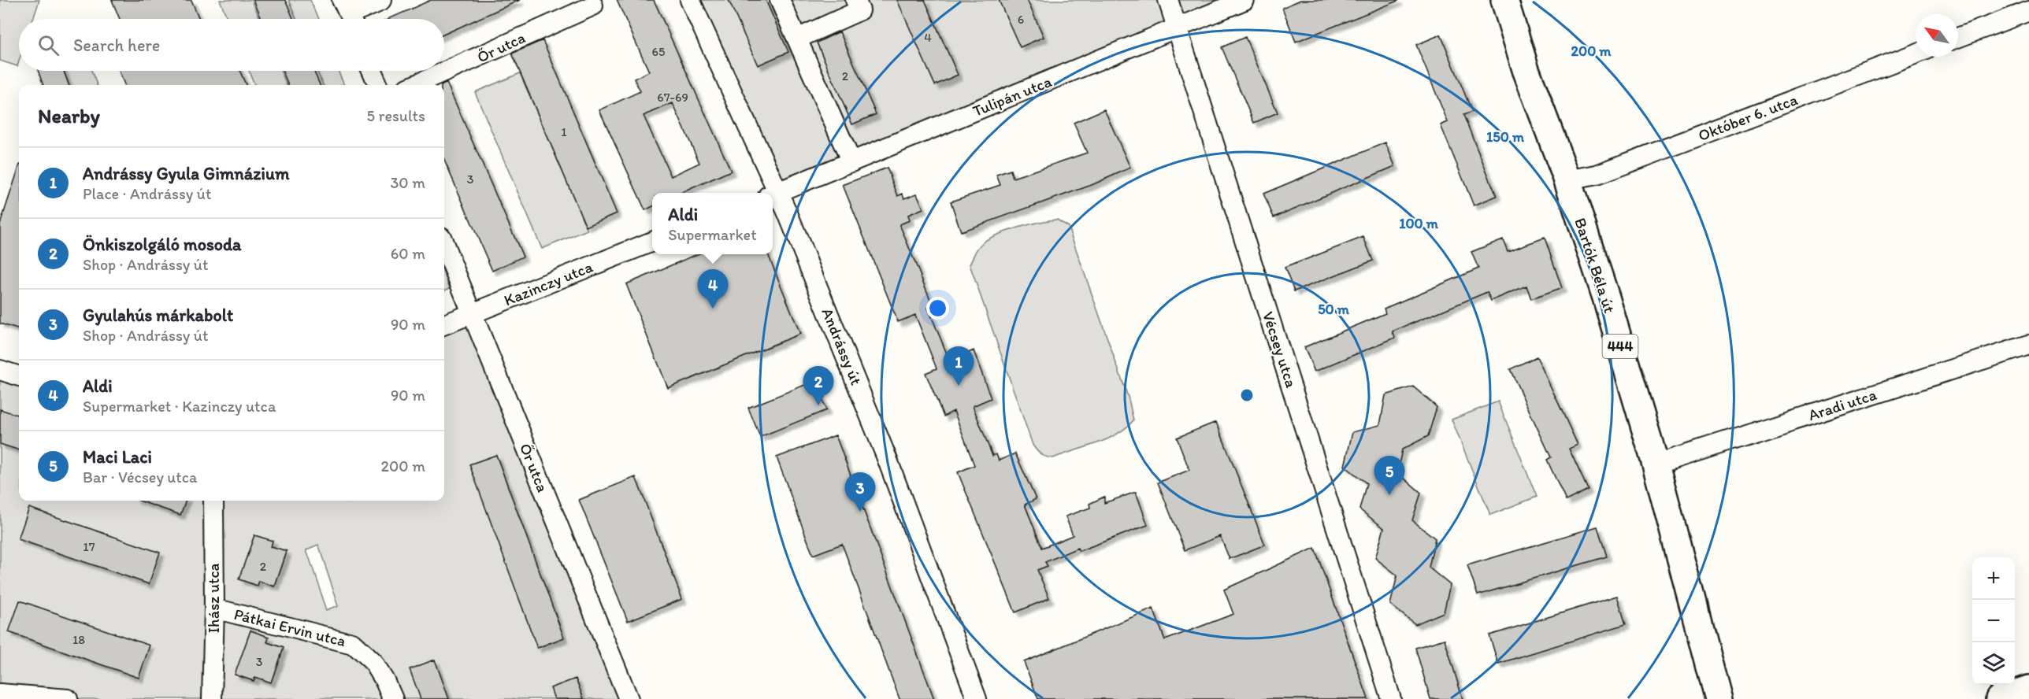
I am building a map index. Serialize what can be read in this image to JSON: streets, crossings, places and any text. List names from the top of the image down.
{
  "streets": {
    "main road": ["Bartók Béla út", "444"],
    "street": [
      "Őr utca",
      "Tulipán utca",
      "Október 6. utca",
      "Kazinczy utca",
      "Andrássy út",
      "Vécsey utca",
      "Aradi utca",
      "Ihász utca",
      "Pátkai Ervin utca"
    ]
  },
  "crossings": [
    ["Őr utca", "Kazinczy utca"],
    ["Tulipán utca", "Andrássy út"],
    ["Tulipán utca", "Vécsey utca"],
    ["Október 6. utca", "Bartók Béla út"],
    ["Bartók Béla út", "Aradi utca"],
    ["Ihász utca", "Pátkai Ervin utca"]
  ],
  "house_numbers": [
    "6",
    "4",
    "65",
    "2",
    "67-69",
    "1",
    "3",
    "17",
    "2",
    "18",
    "3"
  ],
  "north": "top left",
  "page": {
    "search": "Search here",
    "heading": ["Nearby", "5 results"],
    "list": [
      {
        "mark": "1",
        "name": "Andrássy Gyula Gimnázium",
        "note": "Place · Andrássy út",
        "value": "30 m"
      },
      {
        "mark": "2",
        "name": "Önkiszolgáló mosoda",
        "note": "Shop · Andrássy út",
        "value": "60 m"
      },
      {
        "mark": "3",
        "name": "Gyulahús márkabolt",
        "note": "Shop · Andrássy út",
        "value": "90 m"
      },
      {
        "mark": "4",
        "name": "Aldi",
        "note": "Supermarket · Kazinczy utca",
        "value": "90 m"
      },
      {
        "mark": "5",
        "name": "Maci Laci",
        "note": "Bar · Vécsey utca",
        "value": "200 m"
      }
    ],
    "popup": ["Aldi", "Supermarket"],
    "pins": [
      "4",
      "1",
      "2",
      "5",
      "3"
    ],
    "map_buttons": ["+", "−"]
  },
  "rings": [
    "200 m",
    "150 m",
    "100 m",
    "50 m"
  ]
}
